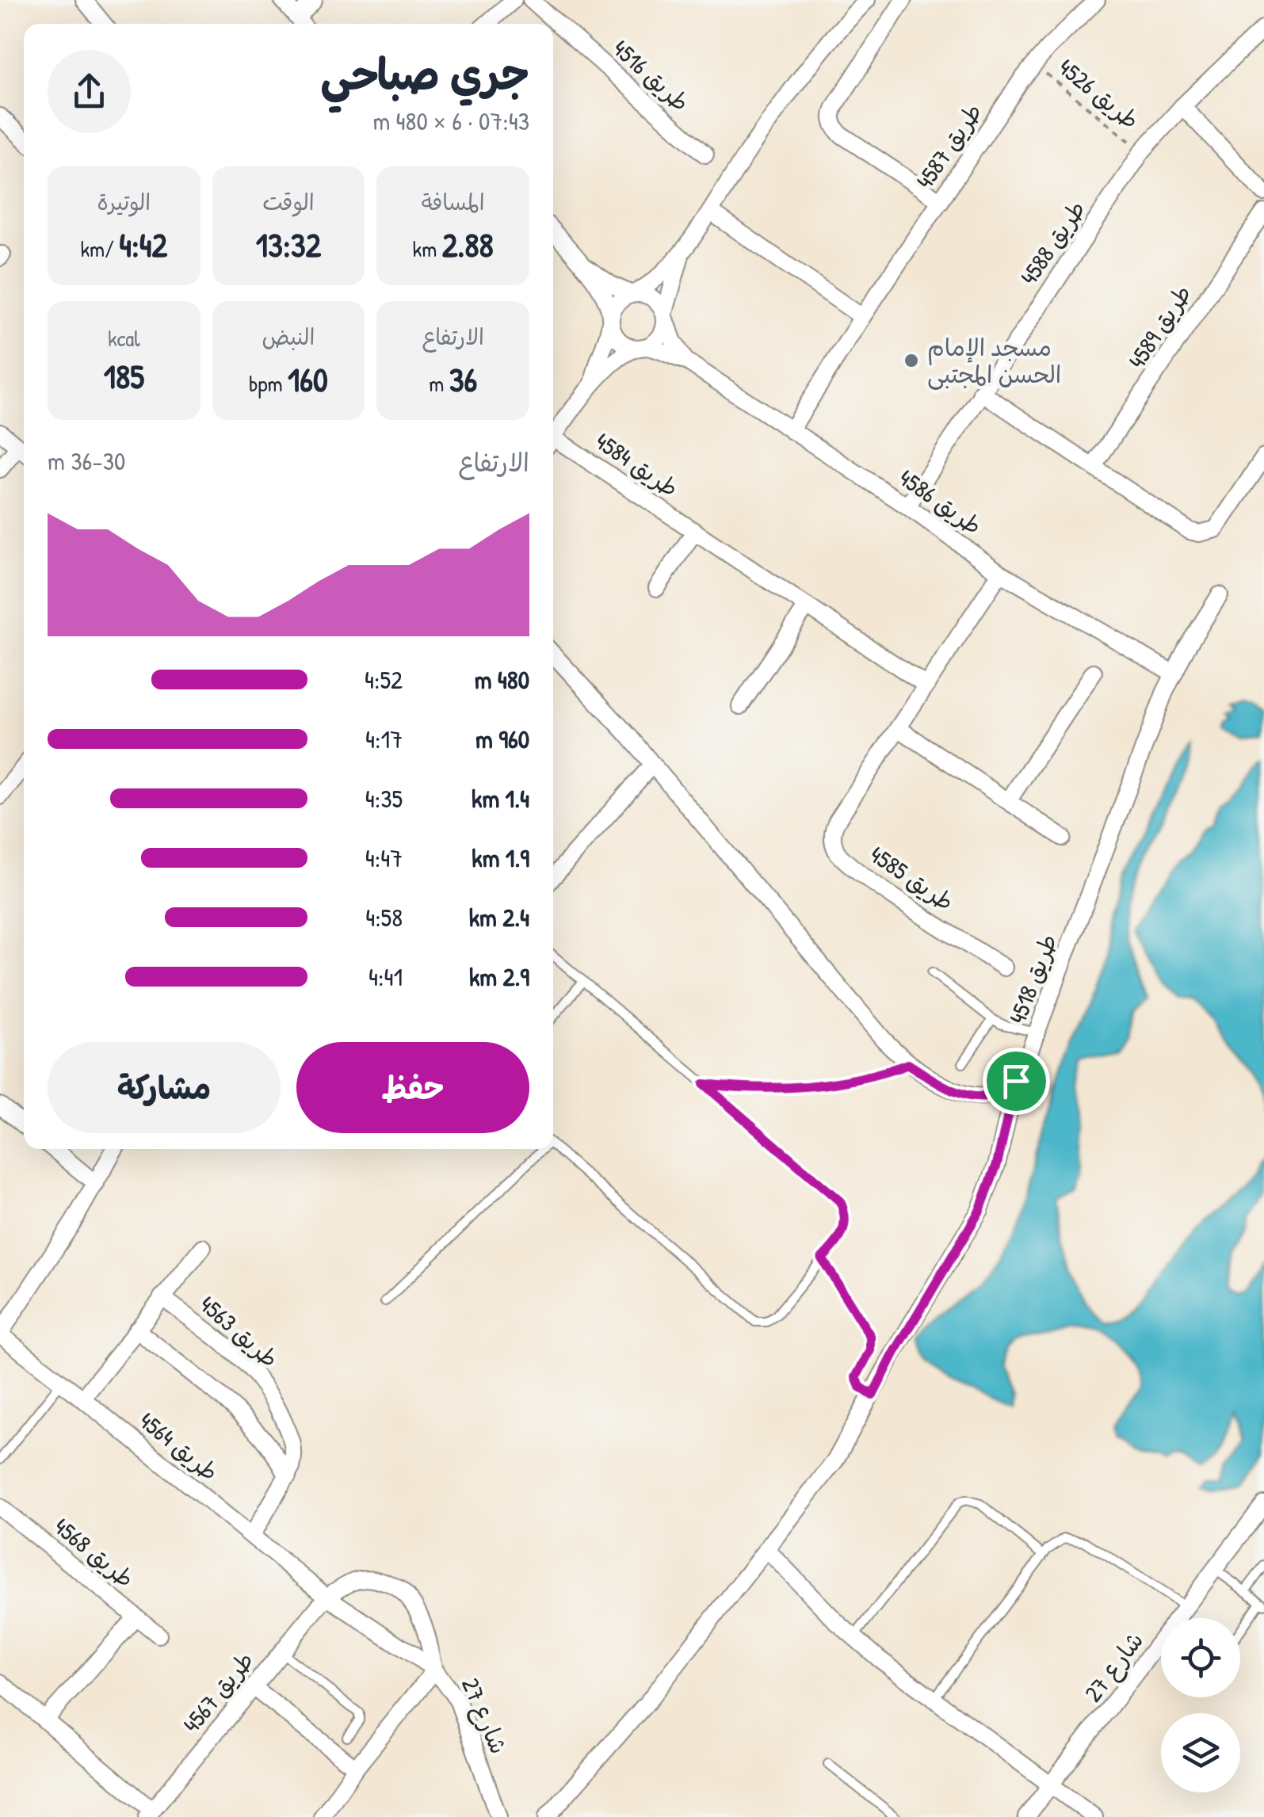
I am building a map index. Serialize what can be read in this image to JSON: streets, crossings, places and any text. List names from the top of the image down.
{
  "streets": {
    "street": [
      "طريق 4516",
      "طريق 4587",
      "طريق 4588",
      "طريق 4589",
      "طريق 4584",
      "طريق 4586",
      "طريق 4585",
      "طريق 4518",
      "طريق 4563",
      "طريق 4564",
      "طريق 4568",
      "شارع 27",
      "طريق 4567"
    ],
    "path": ["طريق 4526"]
  },
  "crossings": [
    ["طريق 4526", "طريق 4587"],
    ["طريق 4526", "طريق 4588"],
    ["طريق 4587", "طريق 4586"],
    ["طريق 4588", "طريق 4586"],
    ["طريق 4584", "طريق 4586"],
    ["طريق 4584", "طريق 4585"],
    ["طريق 4586", "طريق 4585"],
    ["طريق 4586", "طريق 4518"],
    ["طريق 4563", "طريق 4564"],
    ["طريق 4564", "شارع 27"],
    ["طريق 4564", "طريق 4567"],
    ["شارع 27", "طريق 4567"]
  ],
  "places": ["مسجد الإمام الحسن المجتبى"],
  "page": {
    "heading": ["جري صباحي", "07:43 · 6 × 480 m"],
    "stats": [
      ["المسافة", "2.88 km"],
      ["الوقت", "13:32"],
      ["الوتيرة", "4:42 /km"],
      ["الارتفاع", "36 m"],
      ["النبض", "160 bpm"],
      ["kcal", "185"]
    ],
    "chart": ["الارتفاع", "30–36 m"],
    "list": [
      {
        "name": "480 m",
        "note": "4:52"
      },
      {
        "name": "960 m",
        "note": "4:17"
      },
      {
        "name": "1.4 km",
        "note": "4:35"
      },
      {
        "name": "1.9 km",
        "note": "4:47"
      },
      {
        "name": "2.4 km",
        "note": "4:58"
      },
      {
        "name": "2.9 km",
        "note": "4:41"
      }
    ],
    "buttons": ["حفظ", "مشاركة"]
  }
}
